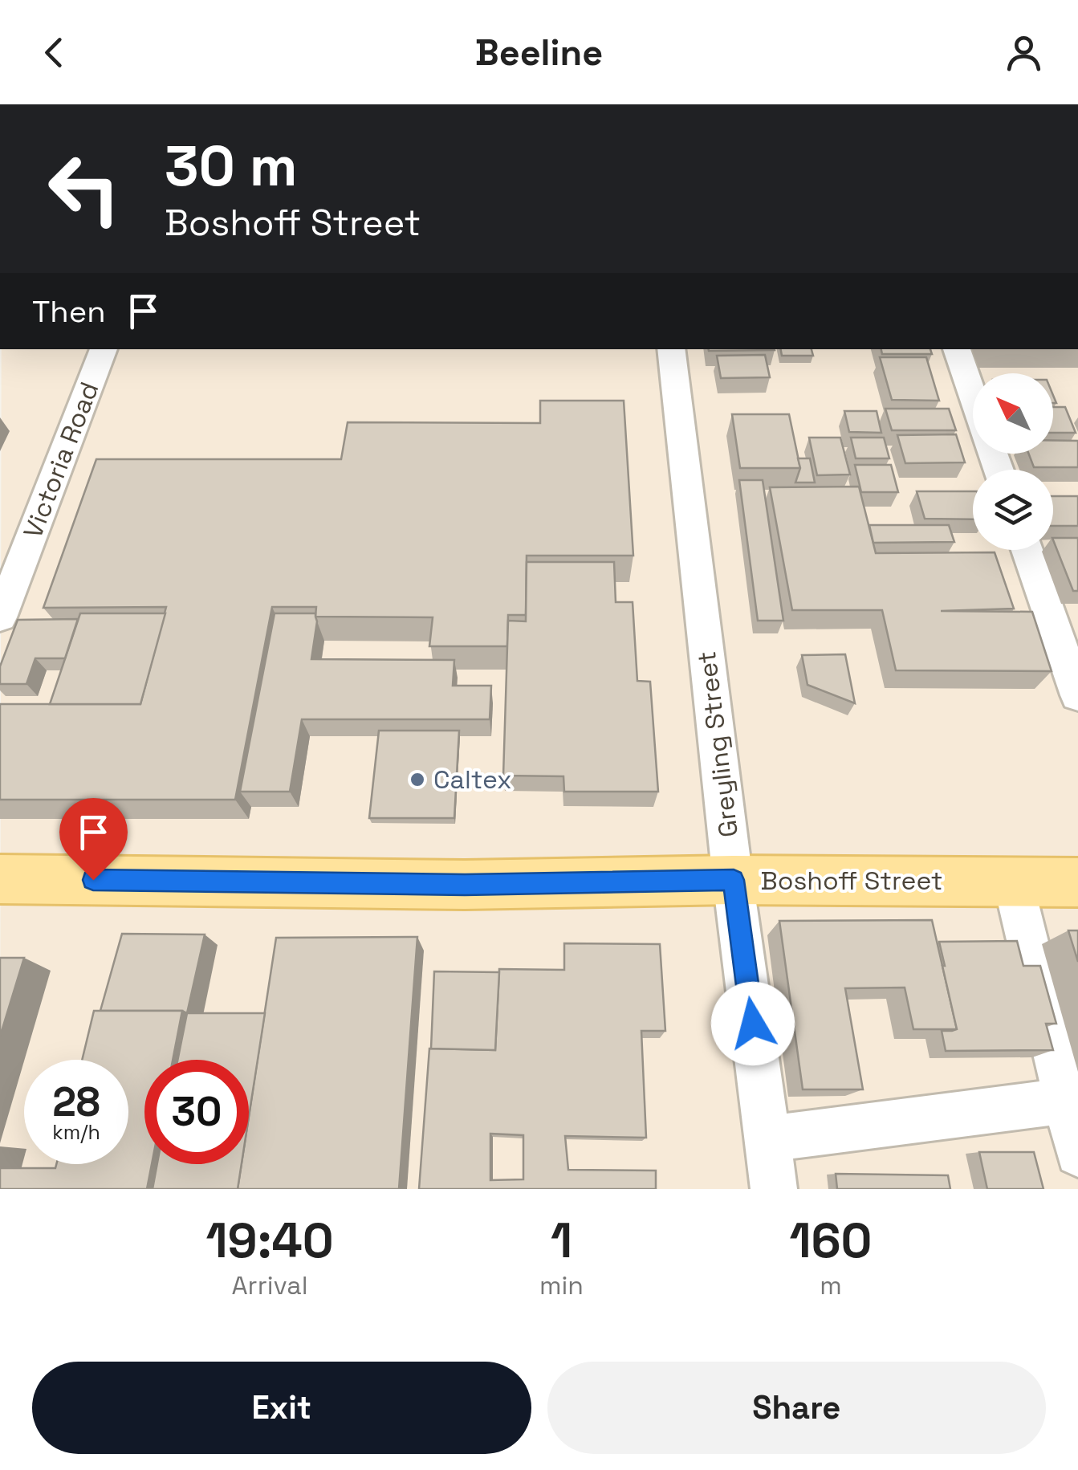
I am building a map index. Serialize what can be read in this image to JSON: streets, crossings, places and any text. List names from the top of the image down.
{
  "streets": {
    "main road": ["Boshoff Street"],
    "street": ["Victoria Road", "Greyling Street"]
  },
  "crossings": [
    ["Greyling Street", "Boshoff Street"]
  ],
  "places": ["Caltex"],
  "north": "top left",
  "page": {
    "header": "Beeline",
    "turn": ["30 m", "Boshoff Street"],
    "then": "Then",
    "speed": "28 km/h",
    "limit": "30",
    "eta": [
      "19:40",
      "Arrival",
      "1",
      "min",
      "160",
      "m"
    ],
    "buttons": ["Exit", "Share"]
  }
}
